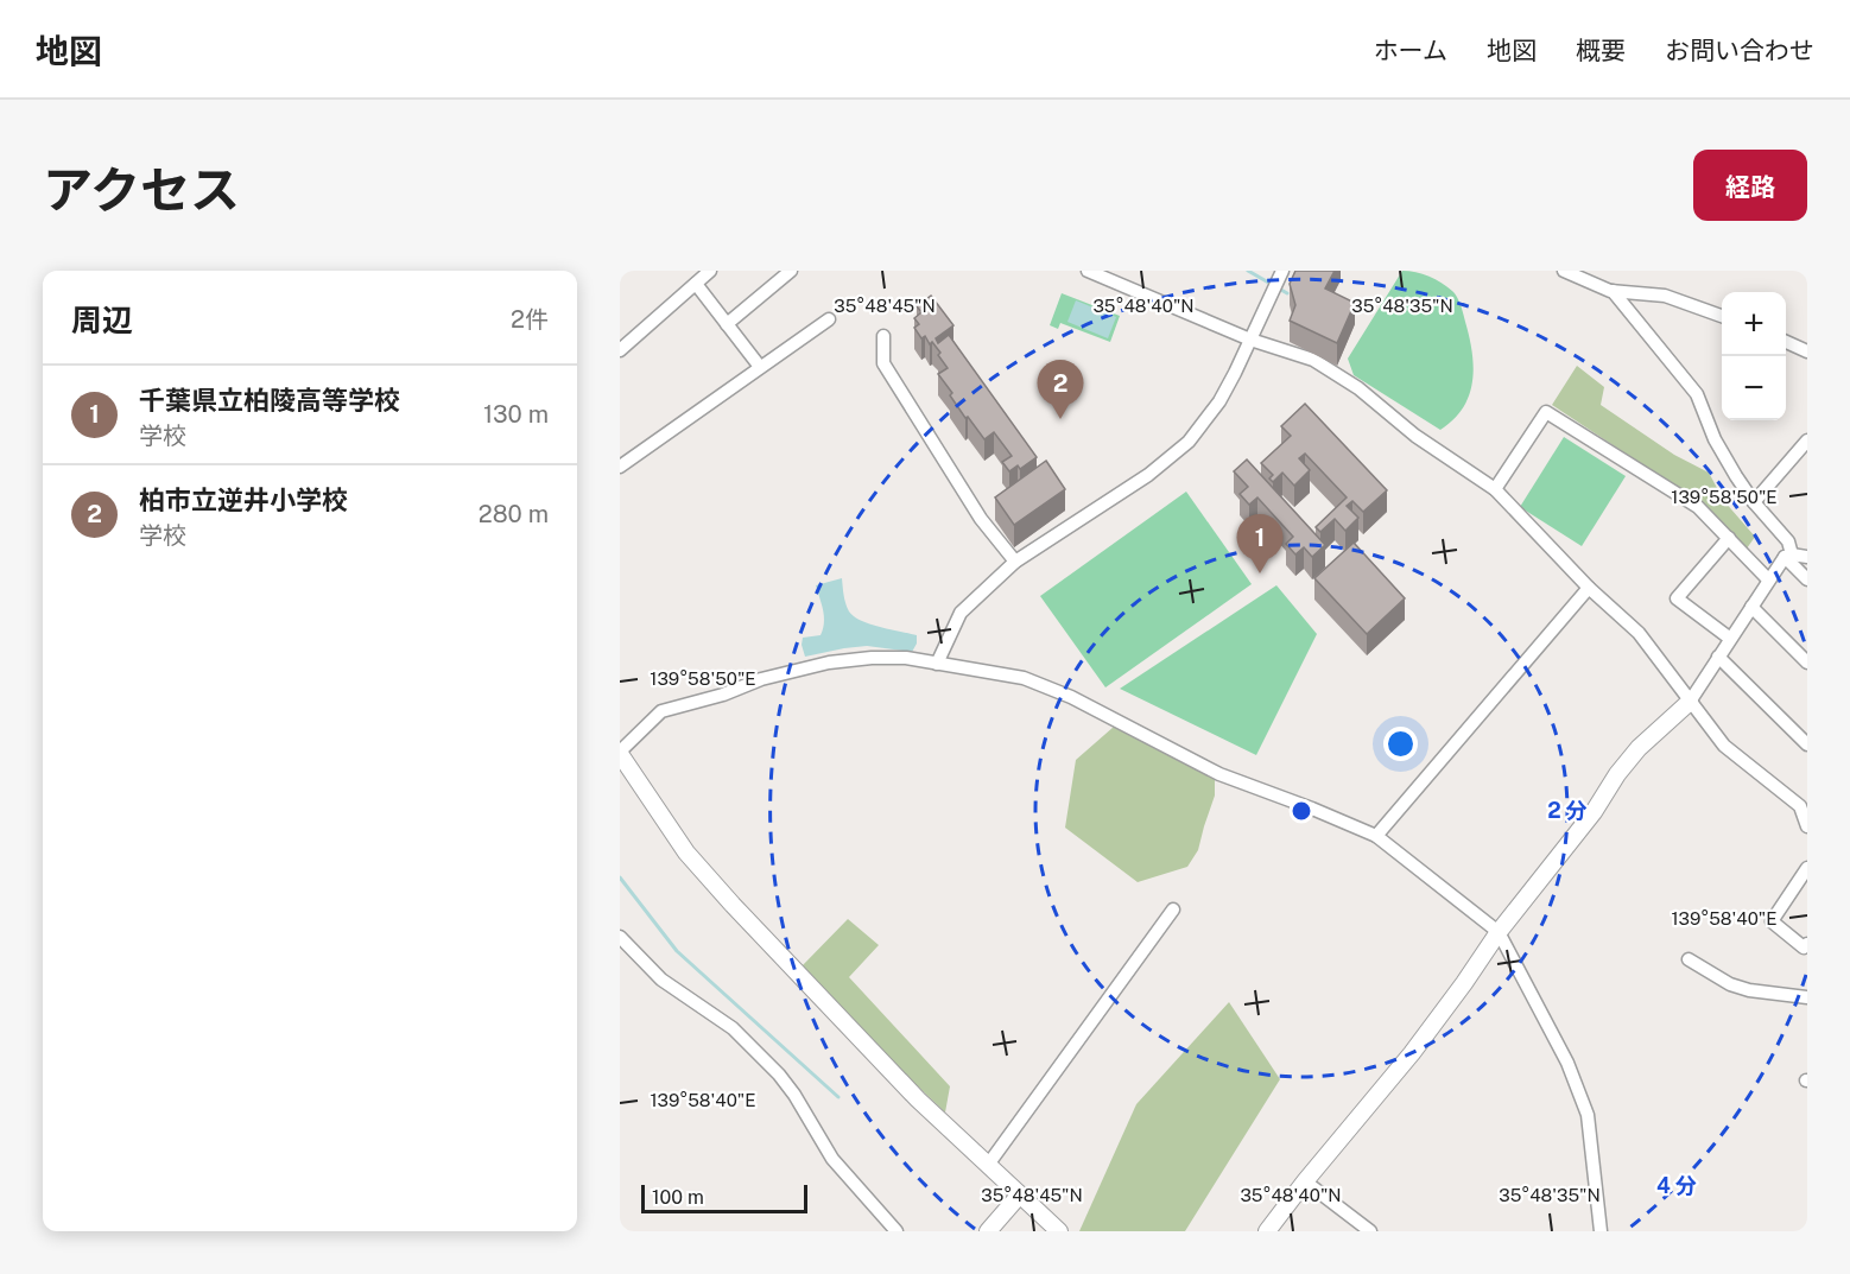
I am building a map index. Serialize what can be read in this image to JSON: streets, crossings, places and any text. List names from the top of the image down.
{
  "scale_bar": "100 m",
  "page": {
    "header": "地図",
    "nav": [
      "ホーム",
      "地図",
      "概要",
      "お問い合わせ"
    ],
    "title": "アクセス",
    "buttons": "経路",
    "heading": ["周辺", "2件"],
    "map_buttons": ["+", "−"],
    "pins": ["2", "1"],
    "list": [
      {
        "mark": "1",
        "name": "千葉県立柏陵高等学校",
        "note": "学校",
        "value": "130 m"
      },
      {
        "mark": "2",
        "name": "柏市立逆井小学校",
        "note": "学校",
        "value": "280 m"
      }
    ],
    "scale": "100 m"
  },
  "coordinates": [
    "35°48'45\"N",
    "35°48'40\"N",
    "35°48'35\"N",
    "139°58'50\"E",
    "139°58'40\"E"
  ],
  "rings": ["2 分", "4 分"]
}
